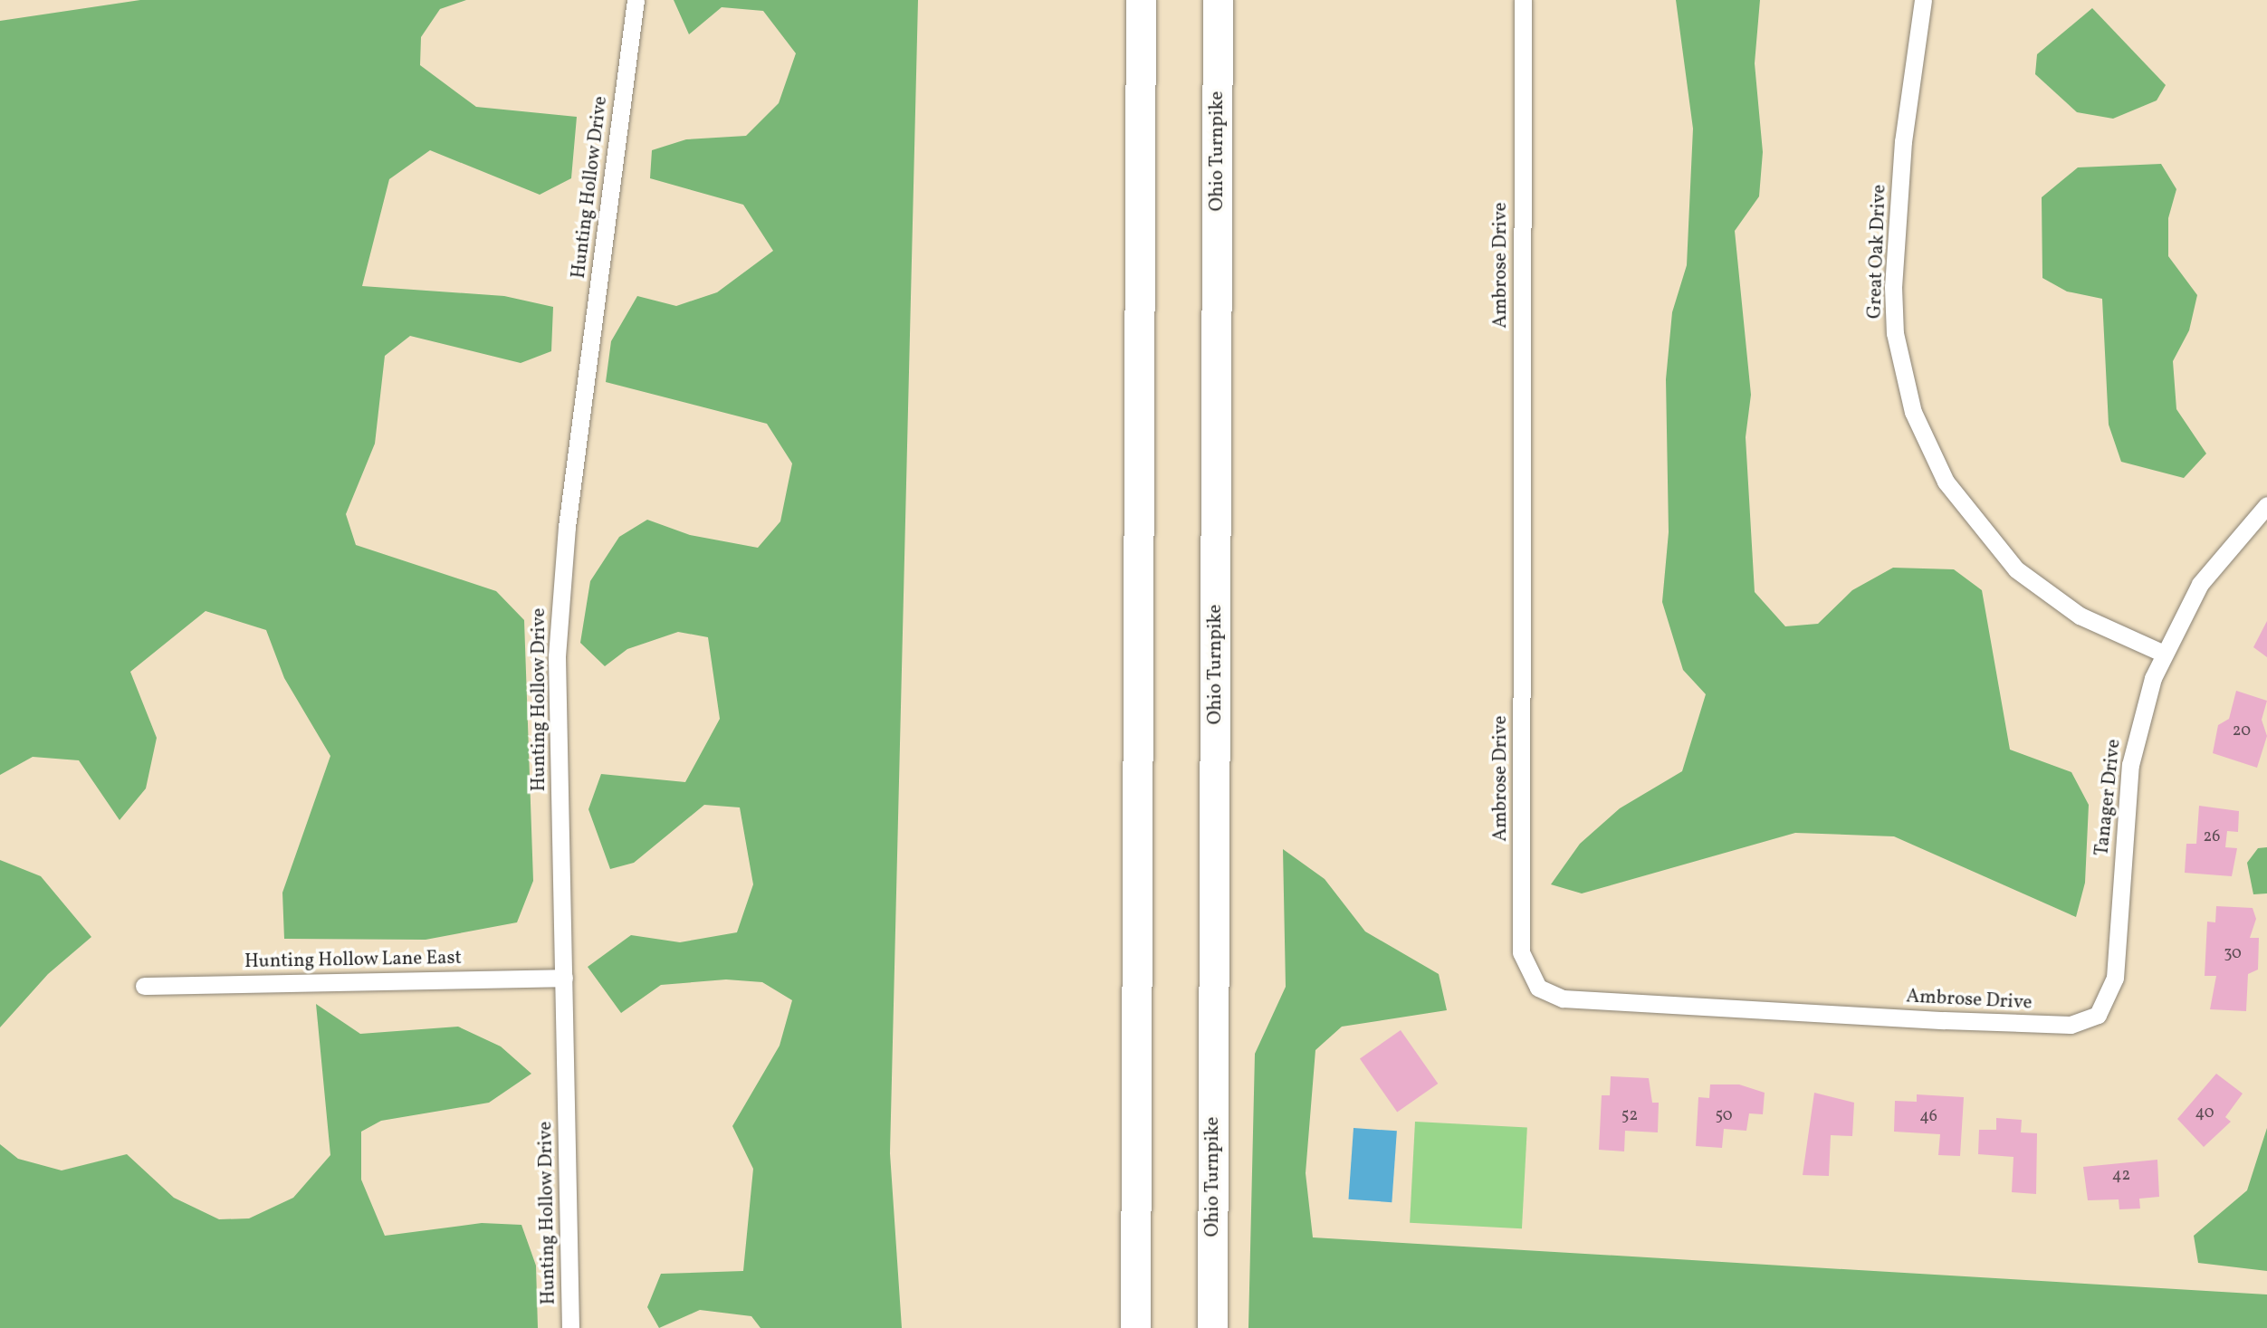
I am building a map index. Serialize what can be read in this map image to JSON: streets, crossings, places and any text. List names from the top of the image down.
{
  "streets": {
    "highway": ["Ohio Turnpike"],
    "street": [
      "Hunting Hollow Drive",
      "Great Oak Drive",
      "Ambrose Drive",
      "Tanager Drive",
      "Hunting Hollow Lane East"
    ]
  },
  "crossings": [
    ["Hunting Hollow Drive", "Hunting Hollow Lane East"],
    ["Great Oak Drive", "Tanager Drive"],
    ["Ambrose Drive", "Tanager Drive"]
  ],
  "house_numbers": [
    "20",
    "26",
    "30",
    "40",
    "52",
    "50",
    "46",
    "42"
  ]
}
